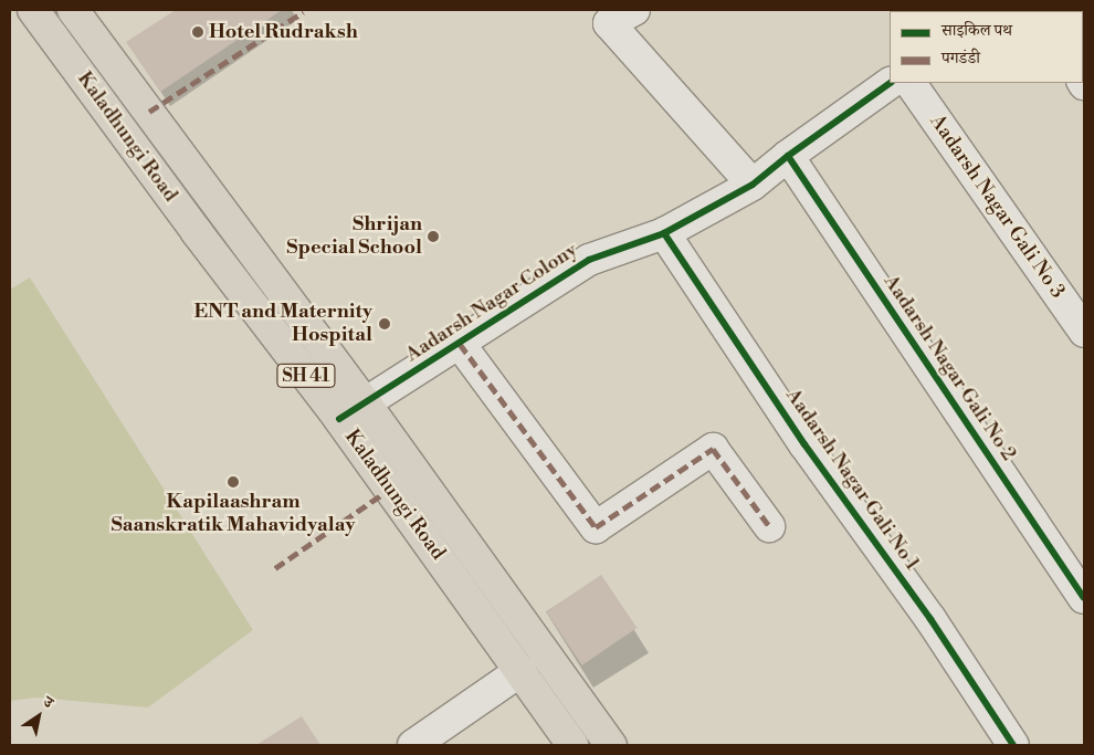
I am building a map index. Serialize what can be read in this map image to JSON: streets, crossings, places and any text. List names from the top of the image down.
{
  "streets": {
    "main road": ["Kaladhungi Road", "SH 41"],
    "street": [
      "Aadarsh Nagar Gali No 3",
      "Aadarsh Nagar Colony",
      "Aadarsh Nagar Gali No 2",
      "Aadarsh Nagar Gali No 1"
    ]
  },
  "crossings": [
    ["Kaladhungi Road", "Aadarsh Nagar Colony"],
    ["Aadarsh Nagar Colony", "Aadarsh Nagar Gali No 2"],
    ["Aadarsh Nagar Colony", "Aadarsh Nagar Gali No 1"]
  ],
  "places": [
    "Hotel Rudraksh",
    "Shrijan Special School",
    "ENT and Maternity Hospital",
    "Kapilaashram Saanskratik Mahavidyalay"
  ],
  "legend": ["साइकिल पथ", "पगडंडी"],
  "north": "top right"
}
